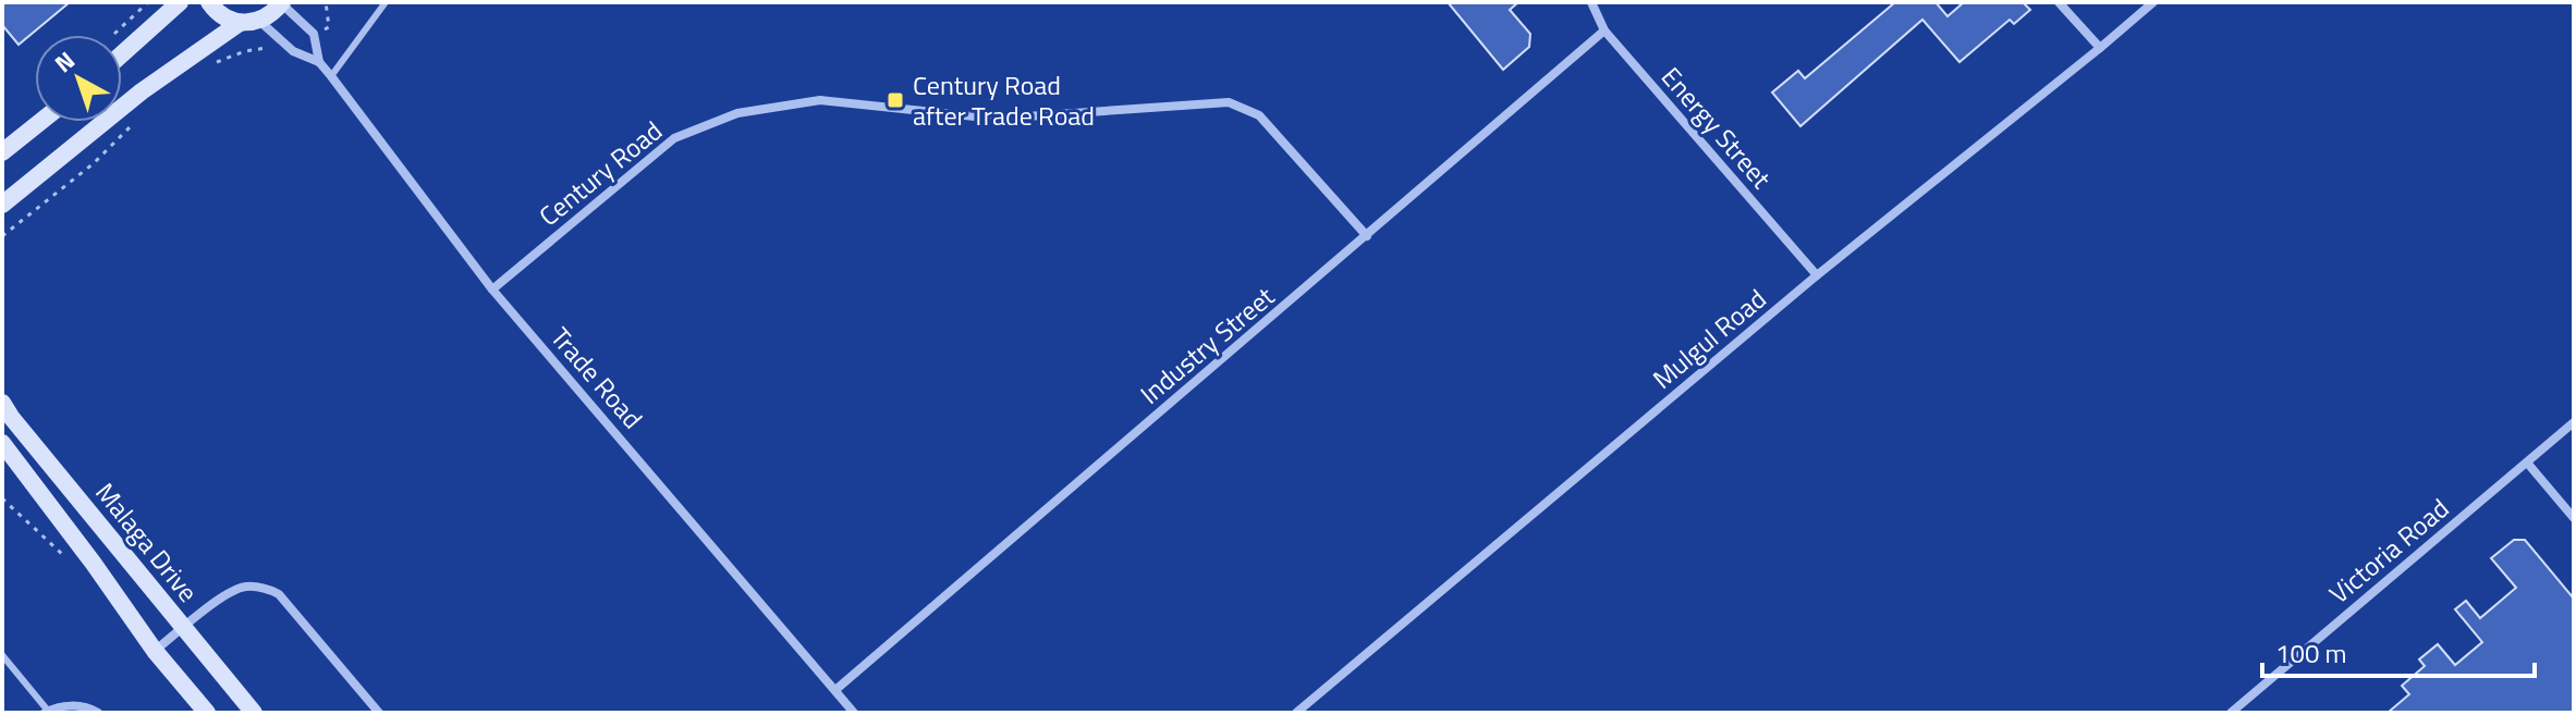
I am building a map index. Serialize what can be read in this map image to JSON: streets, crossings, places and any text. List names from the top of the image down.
{
  "streets": {
    "main road": ["Malaga Drive"],
    "street": [
      "Energy Street",
      "Century Road",
      "Mulgul Road",
      "Industry Street",
      "Trade Road",
      "Victoria Road"
    ]
  },
  "crossings": [
    ["Energy Street", "Mulgul Road"],
    ["Energy Street", "Industry Street"],
    ["Century Road", "Industry Street"],
    ["Century Road", "Trade Road"],
    ["Industry Street", "Trade Road"]
  ],
  "places": {
    "transit": ["Century Road after Trade Road"]
  },
  "scale_bar": "100 m",
  "north": "top left"
}
